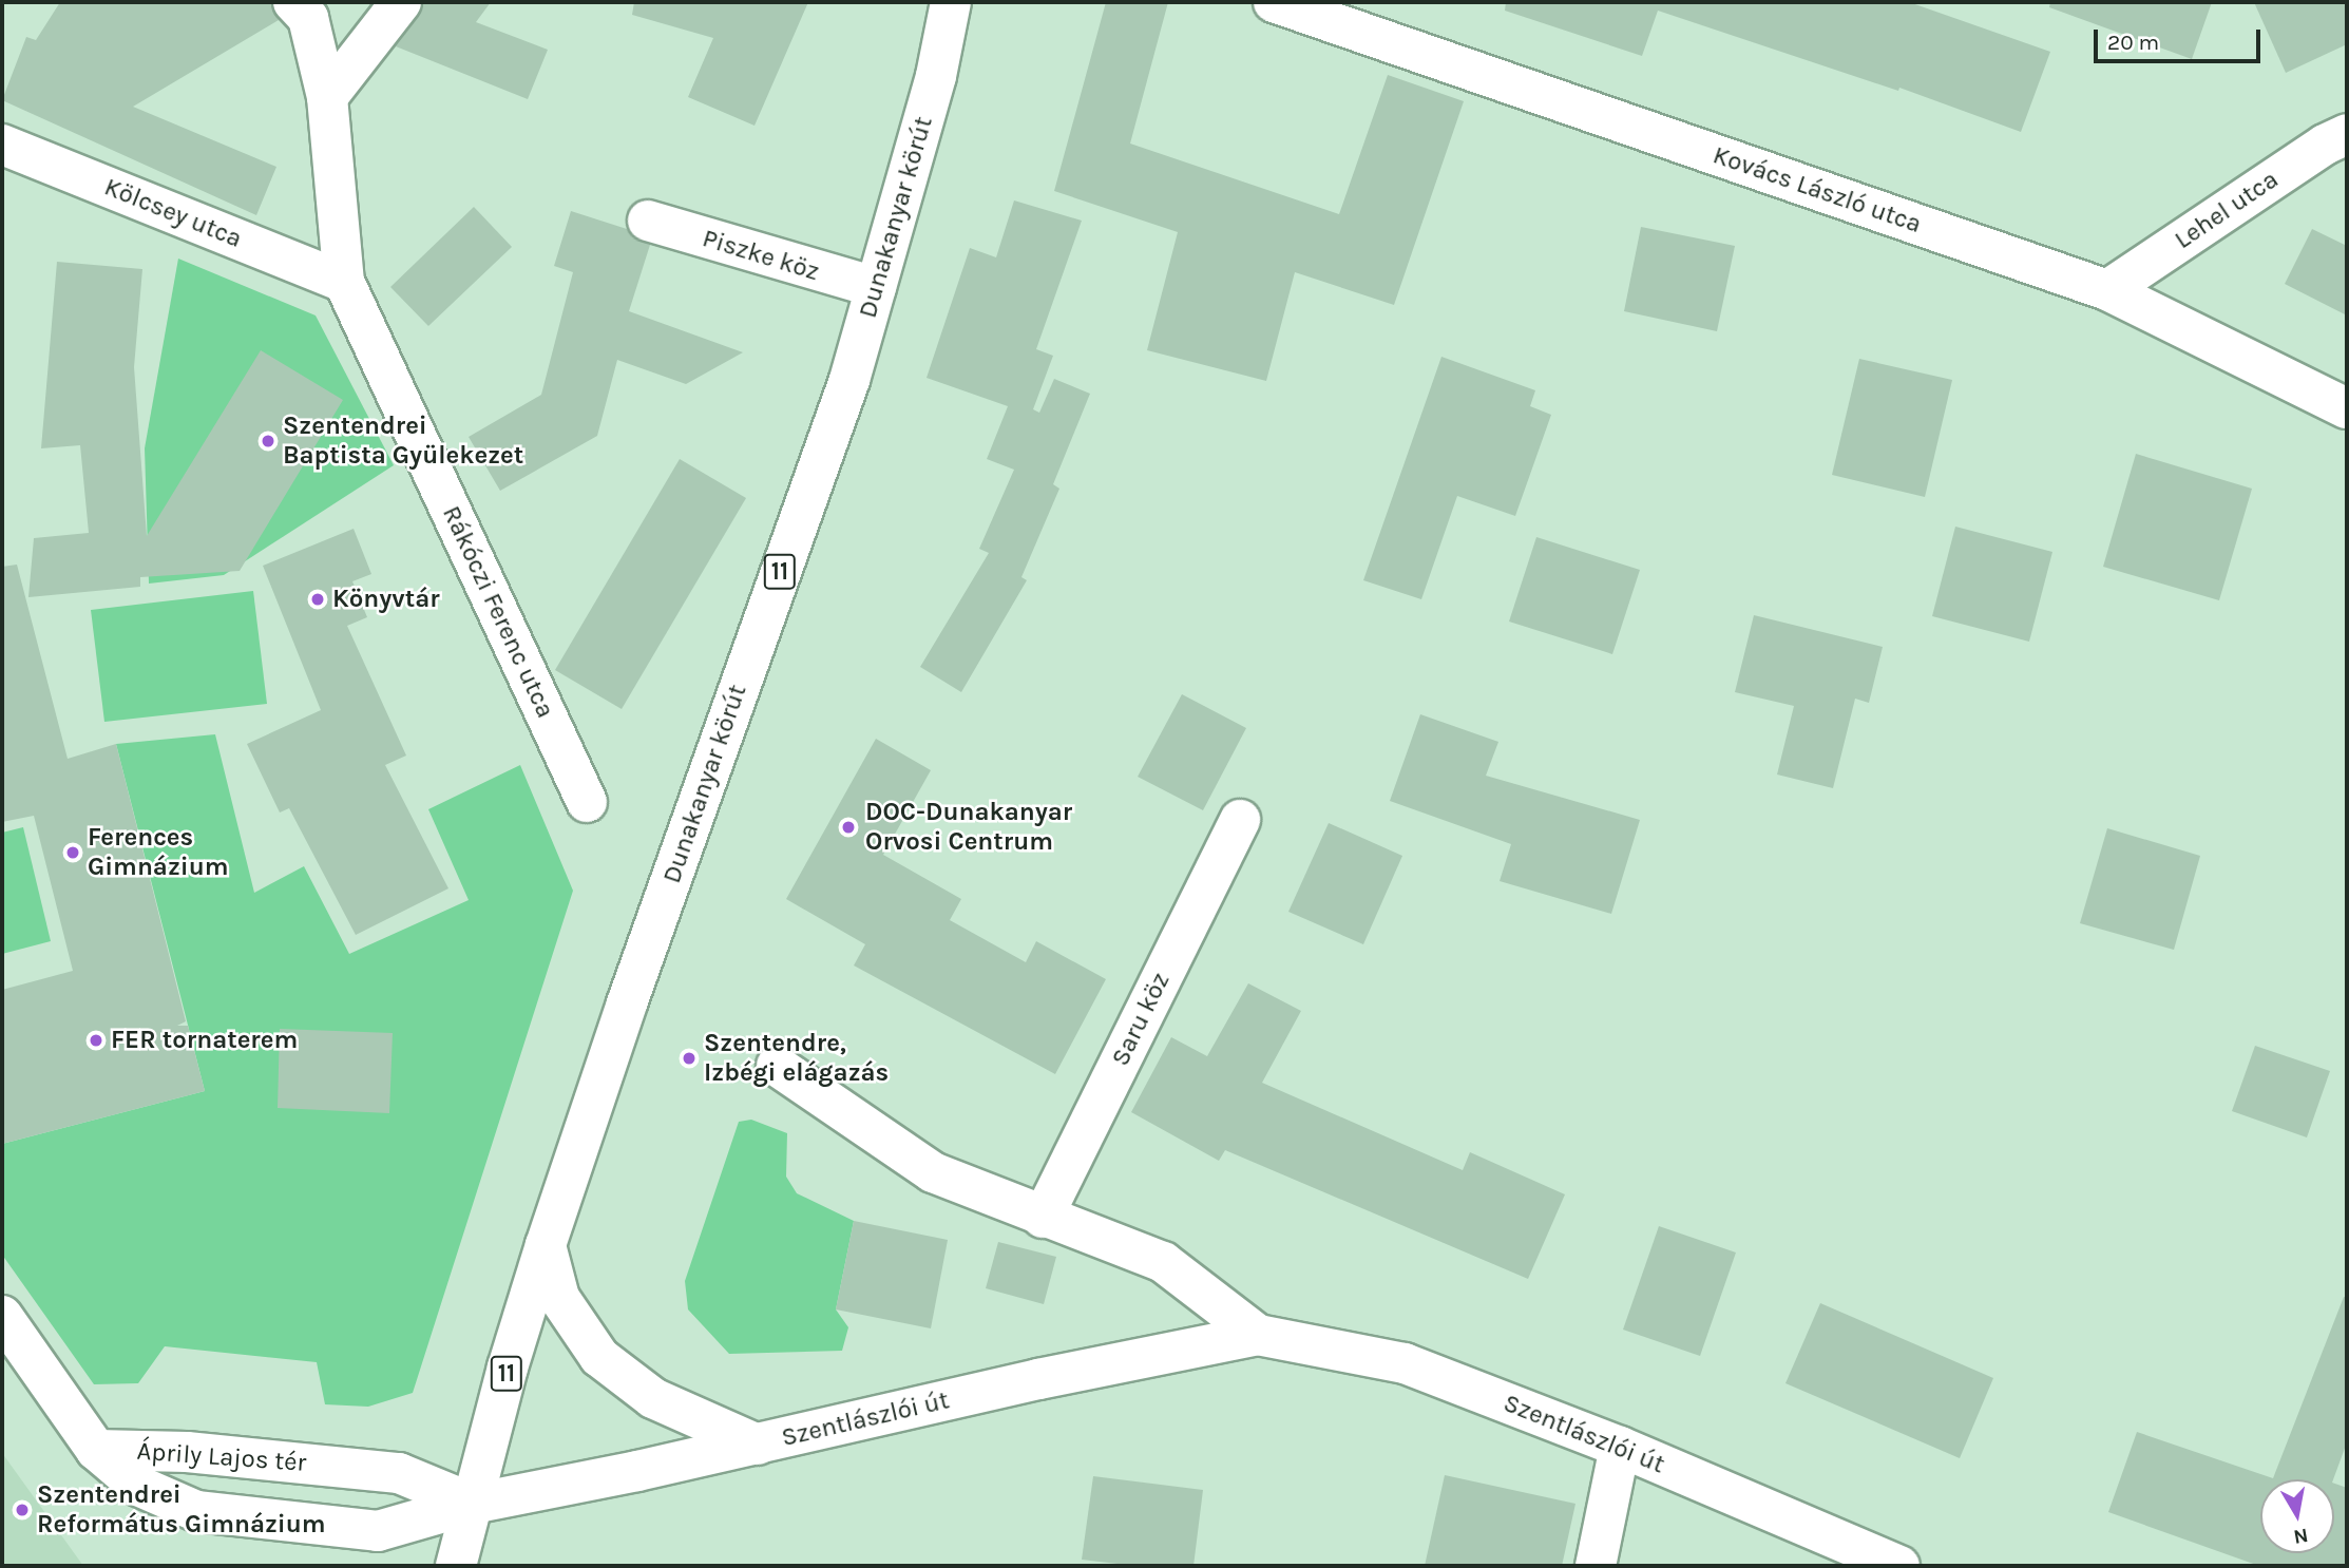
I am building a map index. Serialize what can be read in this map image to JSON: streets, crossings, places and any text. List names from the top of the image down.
{
  "streets": {
    "street": [
      "Kovács László utca",
      "Lehel utca",
      "Kölcsey utca",
      "Dunakanyar körút",
      "Piszke köz",
      "11",
      "Rákóczi Ferenc utca",
      "Saru köz",
      "Szentlászlói út",
      "Áprily Lajos tér"
    ]
  },
  "crossings": [
    ["Kovács László utca", "Lehel utca"],
    ["Kölcsey utca", "Rákóczi Ferenc utca"],
    ["Dunakanyar körút", "Piszke köz"],
    ["Dunakanyar körút", "Szentlászlói út"],
    ["Dunakanyar körút", "Áprily Lajos tér"],
    ["Saru köz", "Szentlászlói út"],
    ["Szentlászlói út", "Áprily Lajos tér"]
  ],
  "places": [
    "Szentendrei Baptista Gyülekezet",
    "Könyvtár",
    "DOC-Dunakanyar Orvosi Centrum",
    "Ferences Gimnázium",
    "FER tornaterem",
    "Szentendre, Izbégi elágazás",
    "Szentendrei Református Gimnázium"
  ],
  "scale_bar": "20 m",
  "north": "bottom"
}
